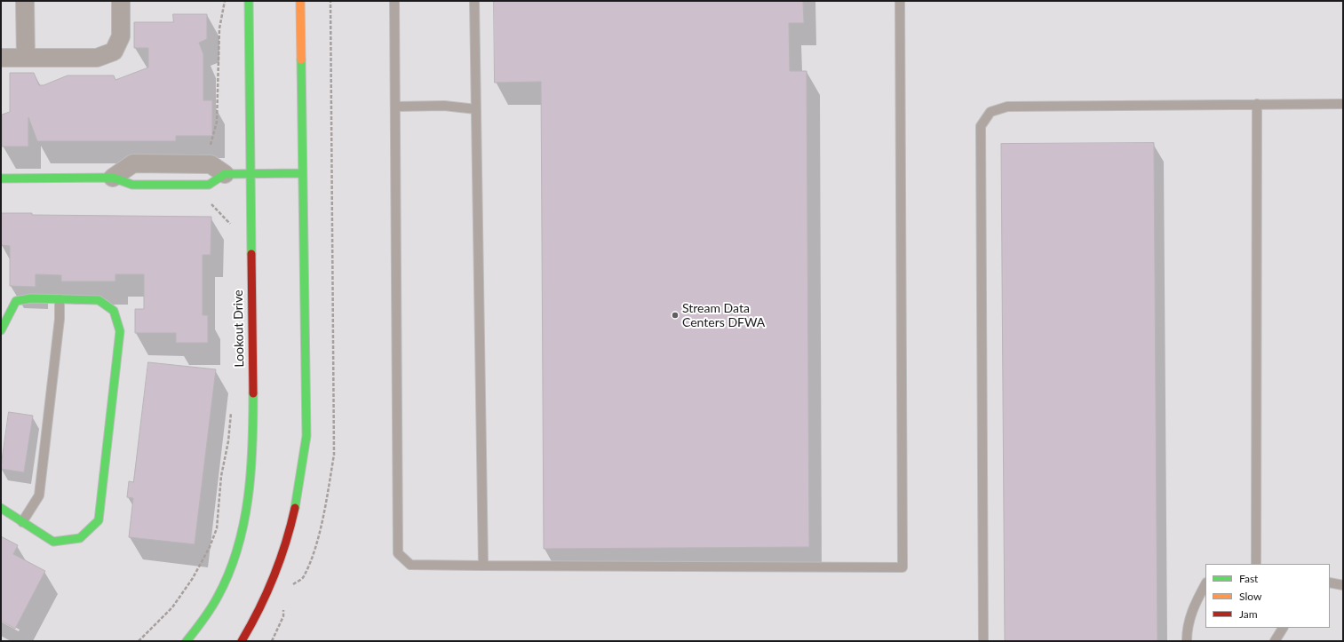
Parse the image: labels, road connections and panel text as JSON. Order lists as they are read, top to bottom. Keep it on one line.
{"streets":{"main road":["Lookout Drive"]},"places":["Stream Data Centers DFWA"],"legend":["Fast","Slow","Jam"]}
